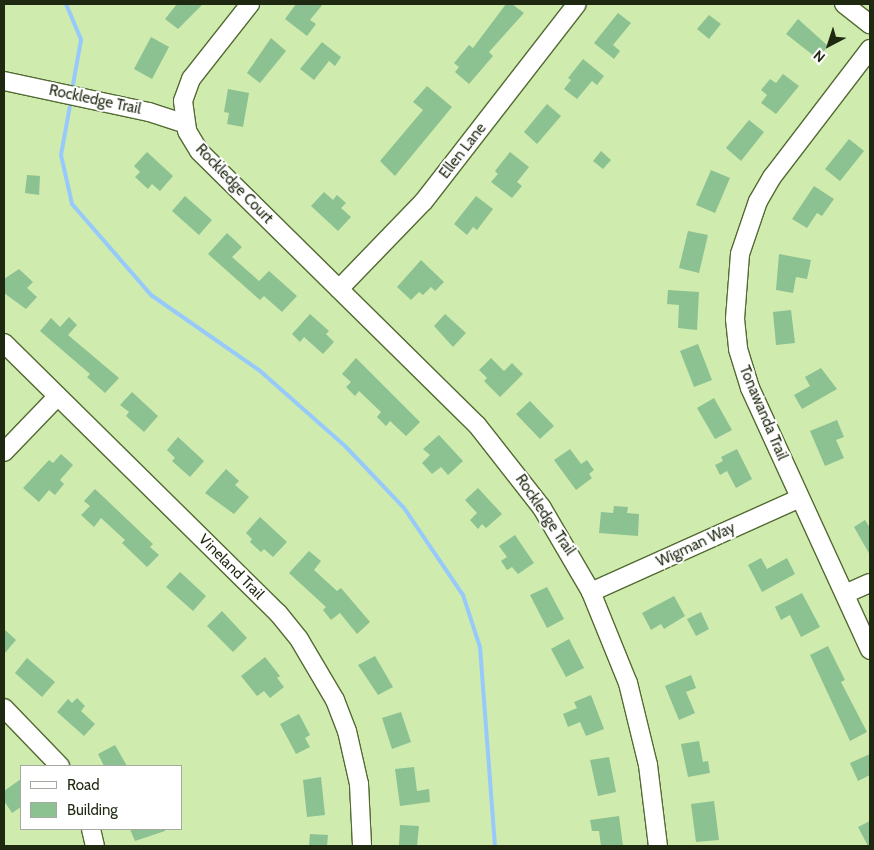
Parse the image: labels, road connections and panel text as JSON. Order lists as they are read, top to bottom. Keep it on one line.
{"streets":{"street":["Rockledge Trail","Ellen Lane","Rockledge Court","Tonawanda Trail","Wigman Way","Vineland Trail"]},"crossings":[["Rockledge Trail","Ellen Lane"],["Rockledge Trail","Rockledge Court"],["Rockledge Trail","Wigman Way"],["Tonawanda Trail","Wigman Way"]],"legend":["Road","Building"],"north":"bottom left"}
